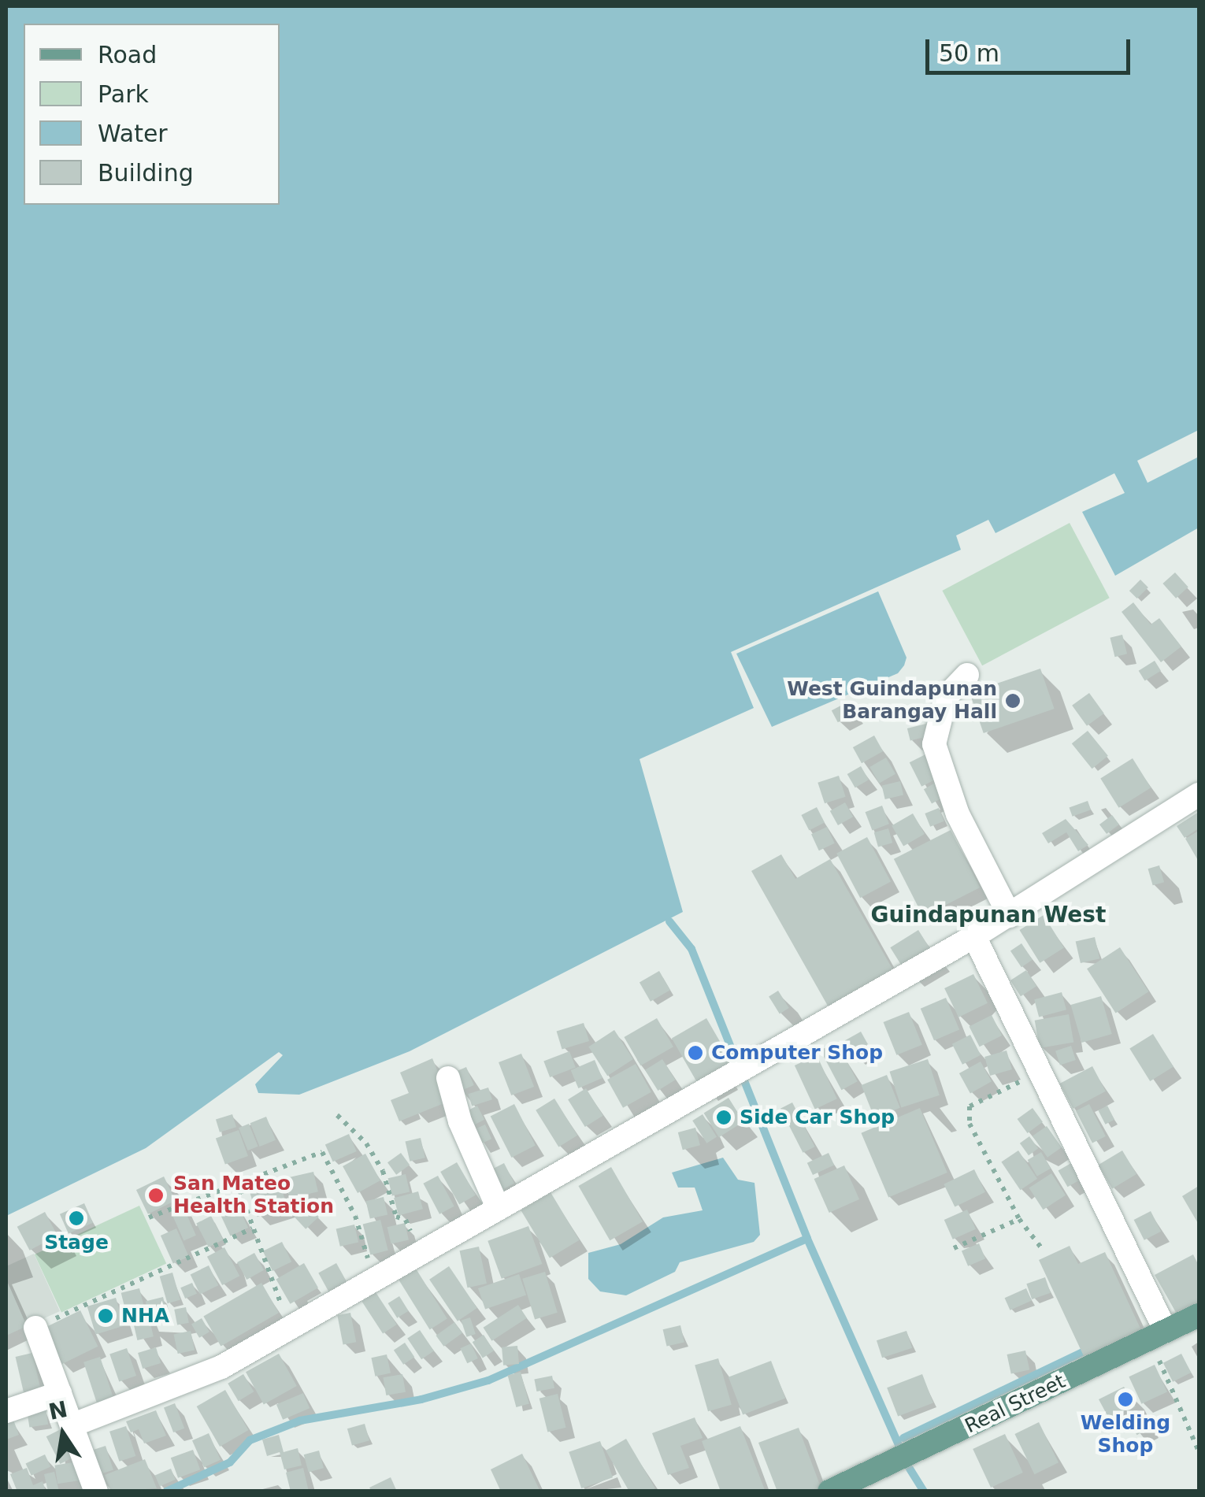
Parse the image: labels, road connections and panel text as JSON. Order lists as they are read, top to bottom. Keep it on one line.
{"streets":{"main road":["Real Street"]},"districts":["Guindapunan West"],"places":["West Guindapunan Barangay Hall","Computer Shop","Side Car Shop","San Mateo Health Station","Stage","NHA","Welding Shop"],"legend":["Road","Park","Water","Building"],"scale_bar":"50 m","north":"top"}
